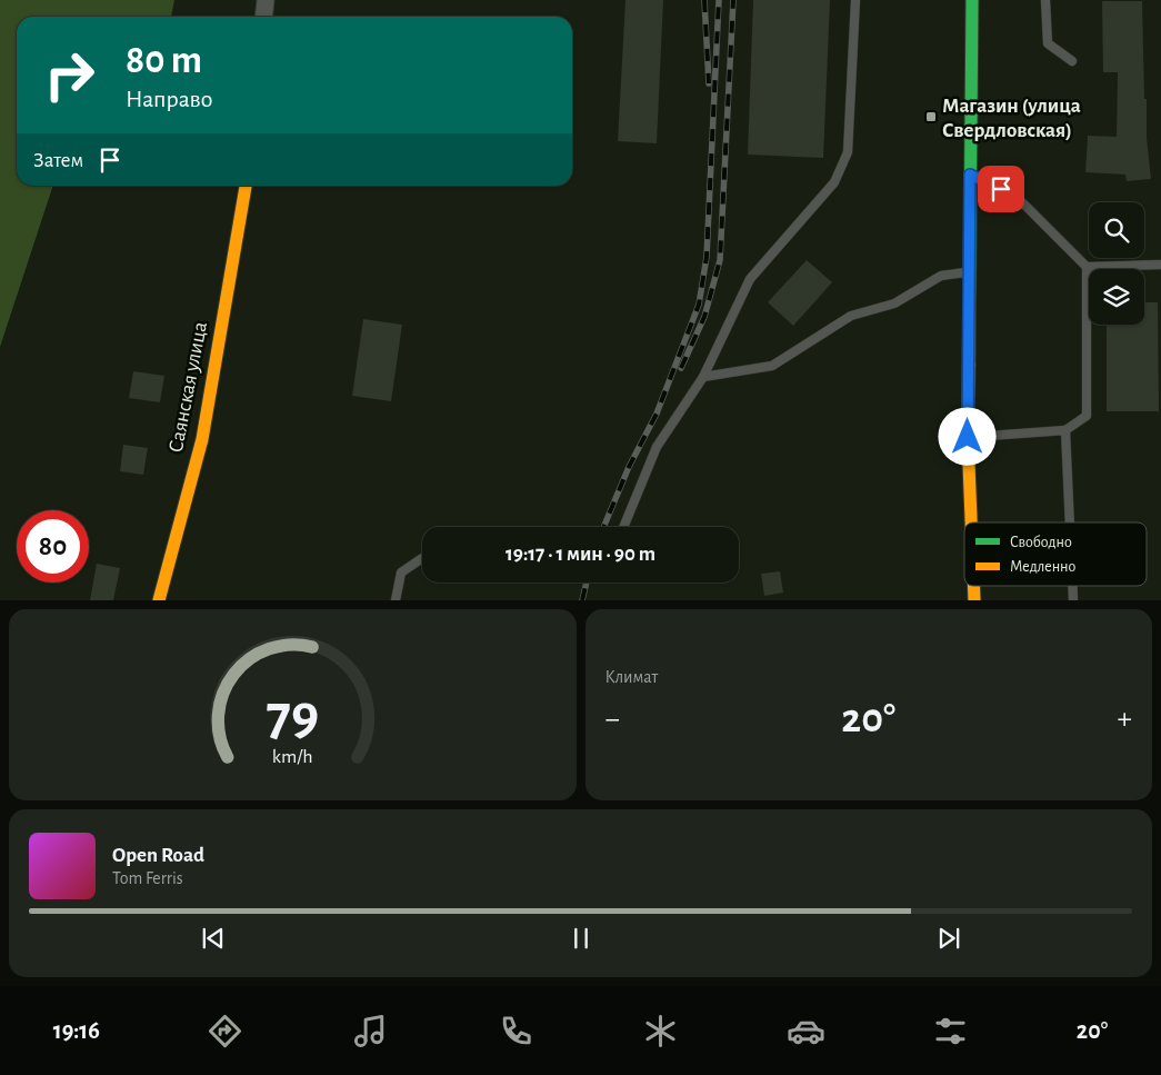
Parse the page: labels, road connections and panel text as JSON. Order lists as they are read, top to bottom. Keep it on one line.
{"streets":{"main road":["Саянская улица"]},"places":{"transit":["Магазин (улица Свердловская)"]},"legend":["Свободно","Медленно"],"page":{"turn":["80 m","Направо"],"then":"Затем","limit":"80","trip":"19:17 · 1 мин · 90 m","tile":"Климат","heat":["−","20°","+"],"song":["Open Road","Tom Ferris"],"tabs":["19:16","20°"],"gauge":["79","km/h"]}}
